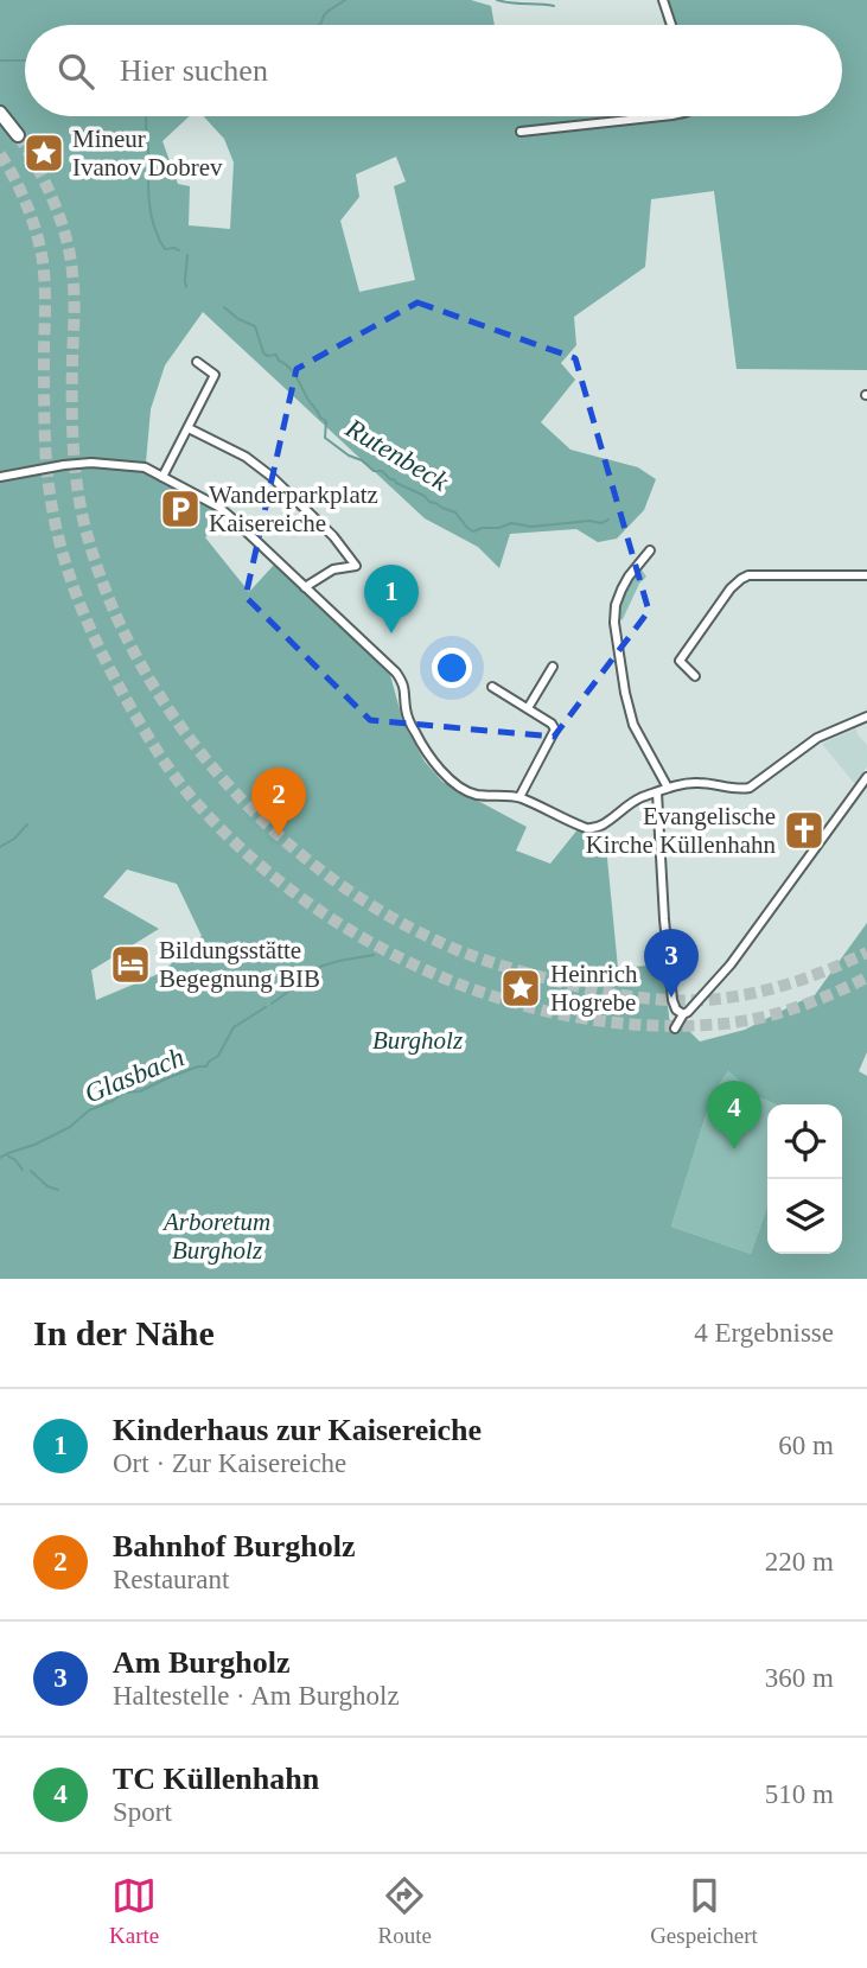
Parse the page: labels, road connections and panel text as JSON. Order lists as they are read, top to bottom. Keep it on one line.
{"water":["Rutenbeck","Glasbach"],"parks":["Burgholz","Arboretum Burgholz"],"places":{"place":["Mineur Ivanov Dobrev","Heinrich Hogrebe"],"parking":["Wanderparkplatz Kaisereiche"],"church":["Evangelische Kirche Küllenhahn"],"hotel":["Bildungsstätte Begegnung BIB"]},"page":{"search":"Hier suchen","pins":["1","2","3","4"],"heading":["In der Nähe","4 Ergebnisse"],"list":[{"mark":"1","name":"Kinderhaus zur Kaisereiche","note":"Ort · Zur Kaisereiche","value":"60 m"},{"mark":"2","name":"Bahnhof Burgholz","note":"Restaurant","value":"220 m"},{"mark":"3","name":"Am Burgholz","note":"Haltestelle · Am Burgholz","value":"360 m"},{"mark":"4","name":"TC Küllenhahn","note":"Sport","value":"510 m"}],"nav":["Karte","Route","Gespeichert"]}}
